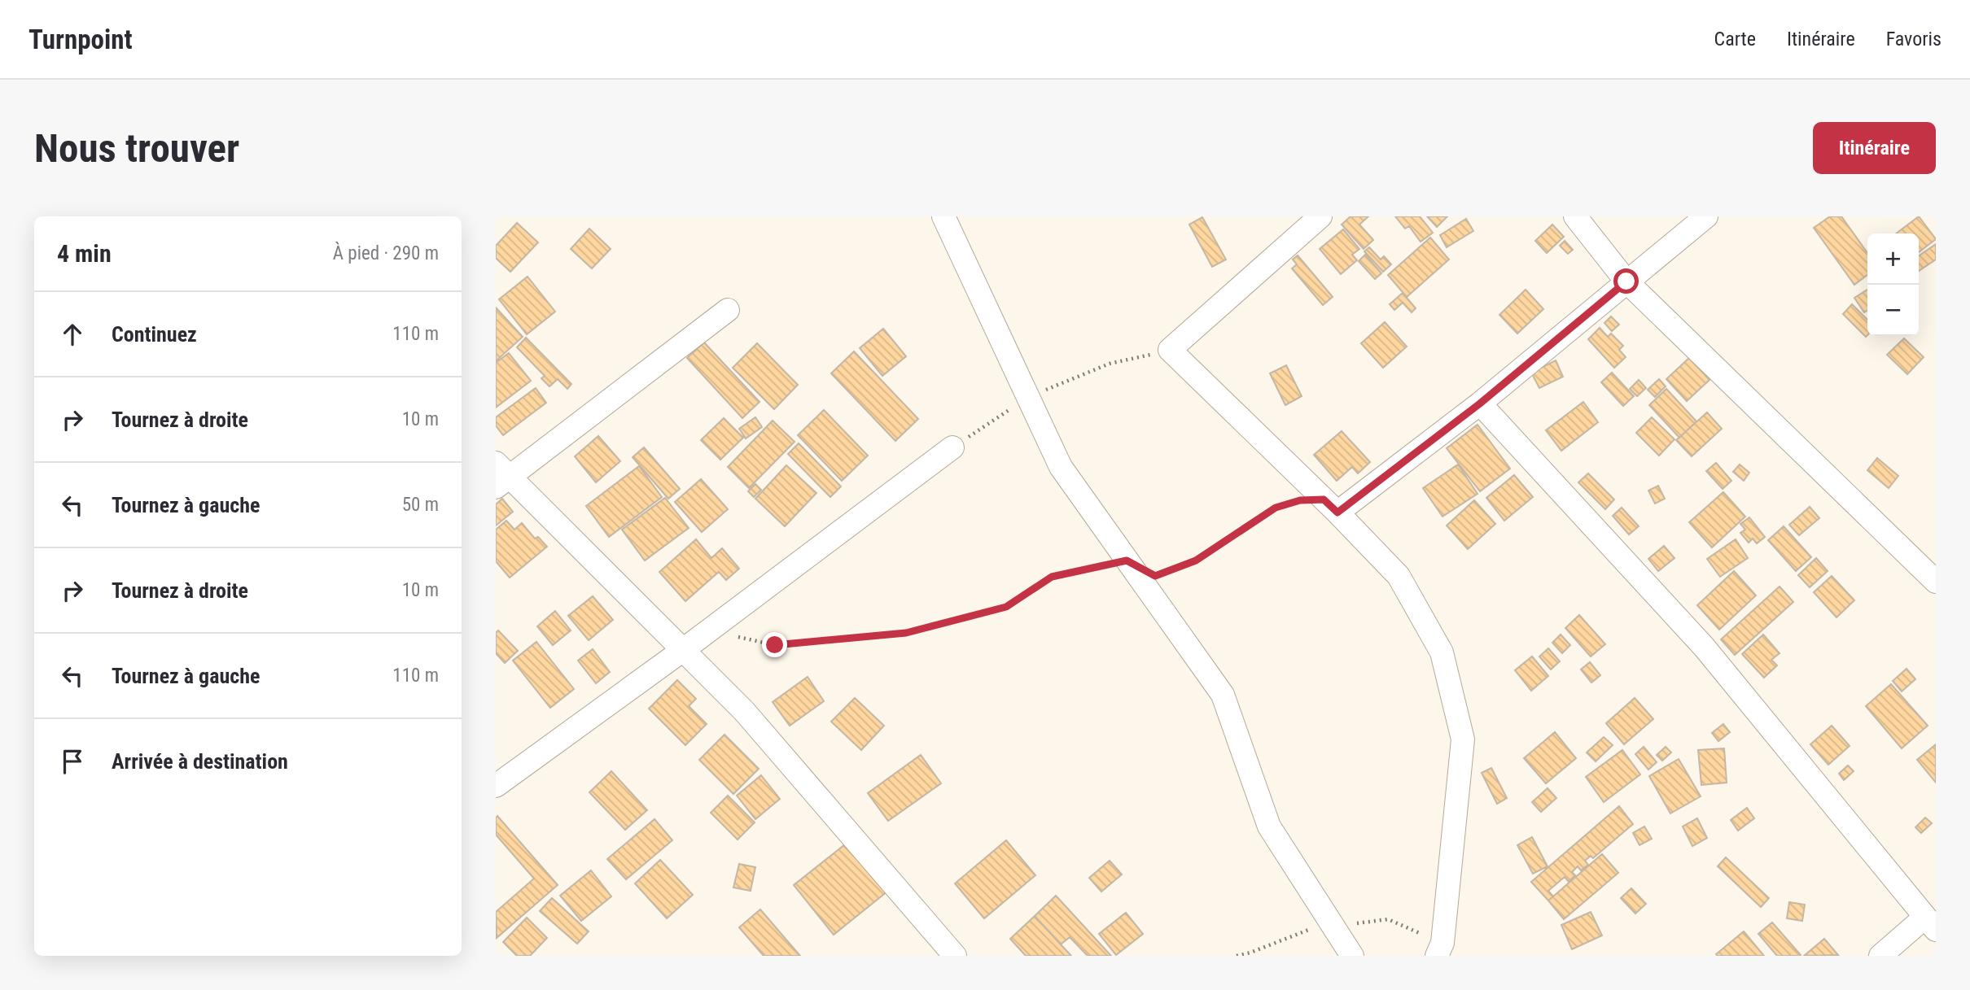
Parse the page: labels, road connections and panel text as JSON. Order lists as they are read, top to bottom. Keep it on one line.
{"page":{"header":"Turnpoint","nav":["Carte","Itinéraire","Favoris"],"buttons":"Itinéraire","title":"Nous trouver","heading":["4 min","À pied · 290 m"],"map_buttons":["+","−"],"list":[["Continuez","110 m"],["Tournez à droite","10 m"],["Tournez à gauche","50 m"],["Tournez à droite","10 m"],["Tournez à gauche","110 m"],"Arrivée à destination"]}}
